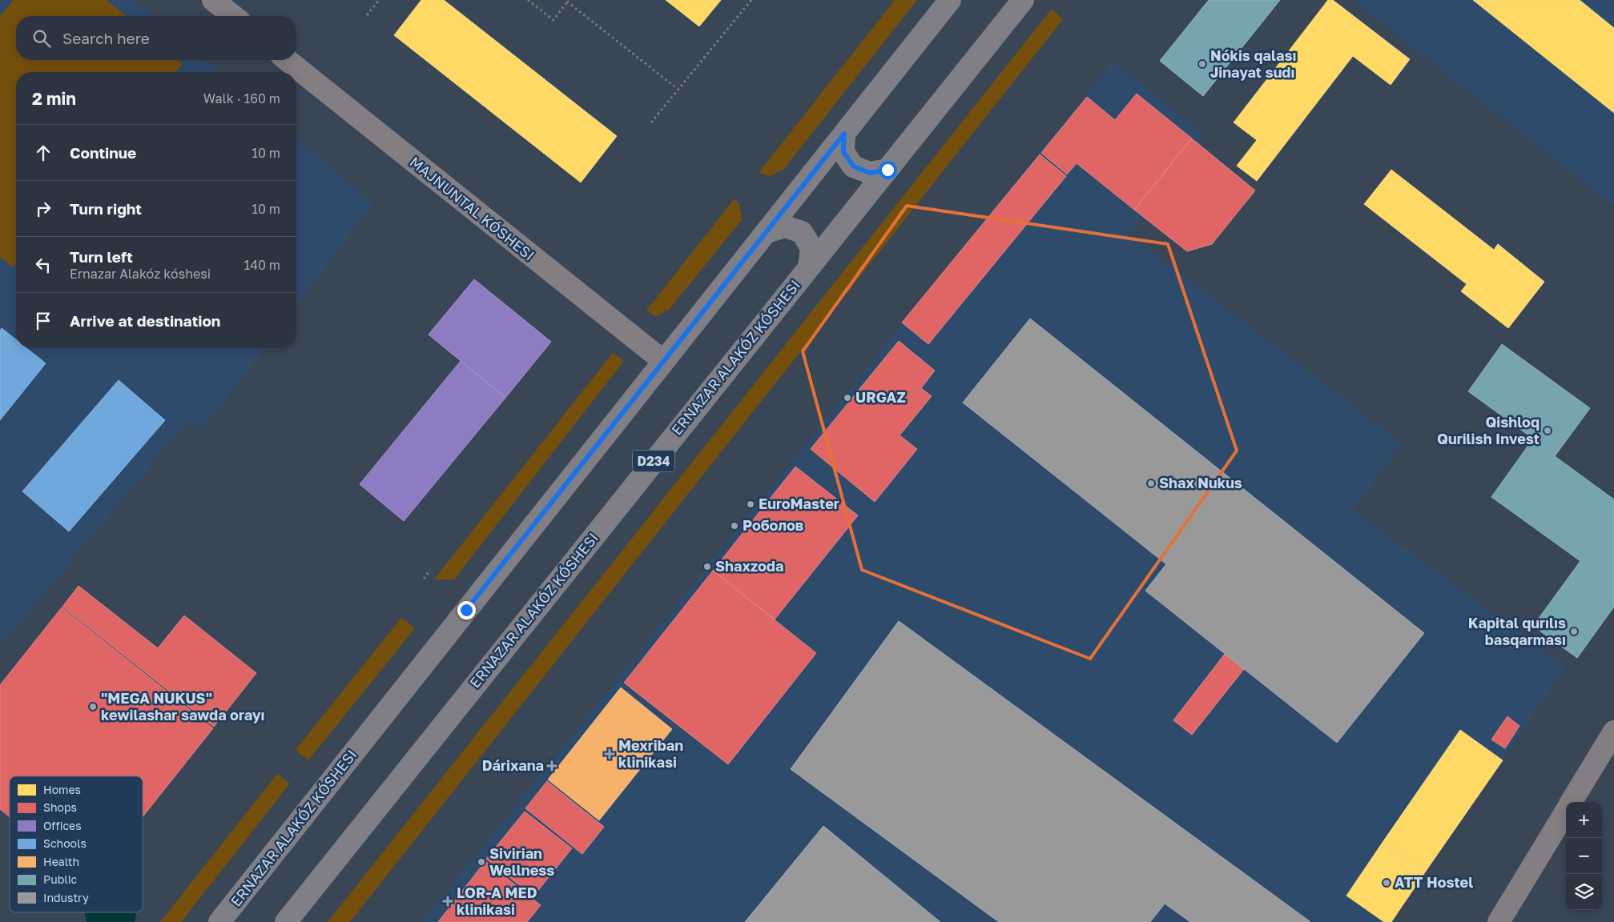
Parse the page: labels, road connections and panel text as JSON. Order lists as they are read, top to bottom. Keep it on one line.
{"streets":{"main road":["ERNAZAR ALAKÓZ KÓSHESI","D234"],"street":["MAJNUNTAL KÓSHESI"]},"crossings":[["MAJNUNTAL KÓSHESI","ERNAZAR ALAKÓZ KÓSHESI"]],"places":{"other":["Nókis qalası Jinayat sudı","URGAZ","Qishloq Qurilish Invest","Shax Nukus","EuroMaster","Роболов","Shaxzoda","Kapital qurılıs basqarması","\"MEGA NUKUS\" kewilashar sawda orayı","Sivirian Wellness","ATT Hostel"],"health":["Mexriban klinikasi","Dárixana","LOR-A MED klinikasi"]},"legend":["Homes","Shops","Offices","Schools","Health","Public","Industry"],"page":{"search":"Search here","heading":["2 min","Walk · 160 m"],"list":[["Continue","10 m"],["Turn right","10 m"],["Turn left","Ernazar Alakóz kóshesi","140 m"],"Arrive at destination"],"map_buttons":["+","−"]}}
